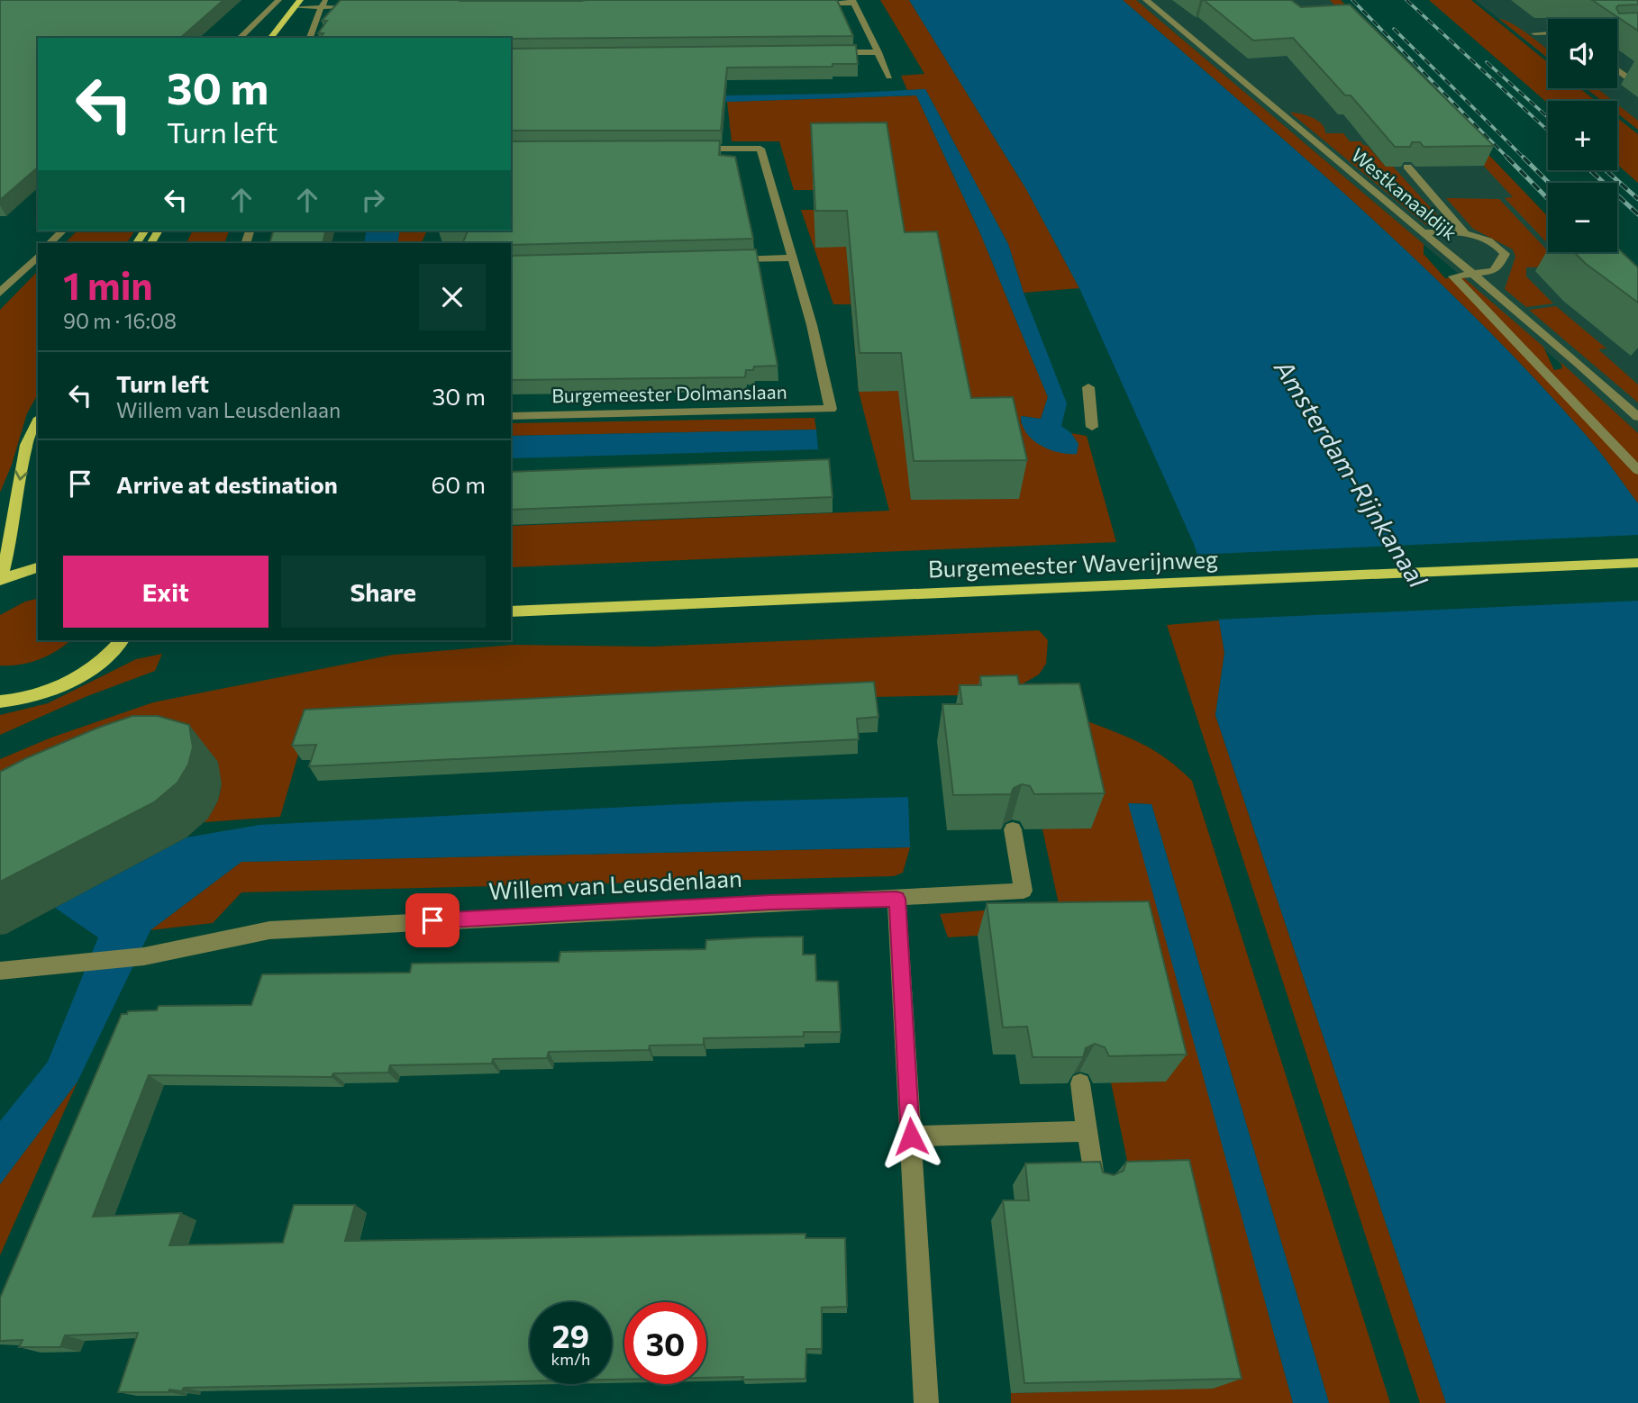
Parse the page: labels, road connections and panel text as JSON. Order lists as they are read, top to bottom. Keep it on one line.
{"streets":{"main road":["Burgemeester Waverijnweg"],"street":["Westkanaaldijk","Burgemeester Dolmanslaan","Willem van Leusdenlaan"]},"water":["Amsterdam-Rijnkanaal"],"page":{"map_buttons":["+","−"],"turn":["30 m","Turn left"],"heading":["1 min","90 m · 16:08"],"list":[{"name":"Turn left","note":"Willem van Leusdenlaan","value":"30 m"},{"name":"Arrive at destination","value":"60 m"}],"buttons":["Exit","Share"],"speed":"29 km/h","limit":"30"}}
